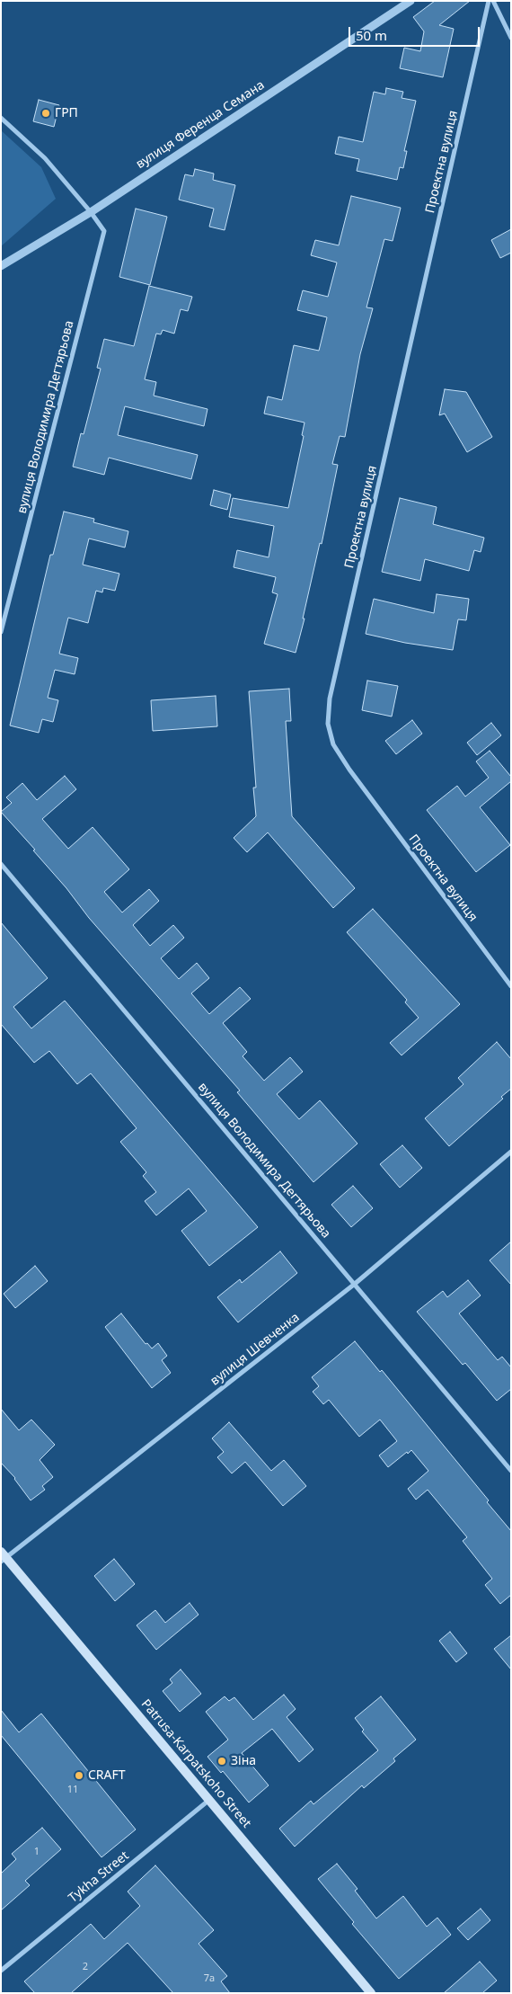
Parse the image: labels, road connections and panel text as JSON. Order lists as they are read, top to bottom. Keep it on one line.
{"streets":{"main road":["Patrusa-Karpatskoho Street"],"street":["вулиця Ференца Семана","Проектна вулиця","вулиця Володимира Дегтярьова","вулиця Шевченка","Tykha Street"]},"crossings":[["вулиця Ференца Семана","вулиця Володимира Дегтярьова"],["вулиця Володимира Дегтярьова","вулиця Шевченка"],["вулиця Шевченка","Patrusa-Karpatskoho Street"],["Patrusa-Karpatskoho Street","Tykha Street"]],"places":["ГРП","Зіна","CRAFT"],"house_numbers":["11","1","2","7а"],"scale_bar":"50 m"}
